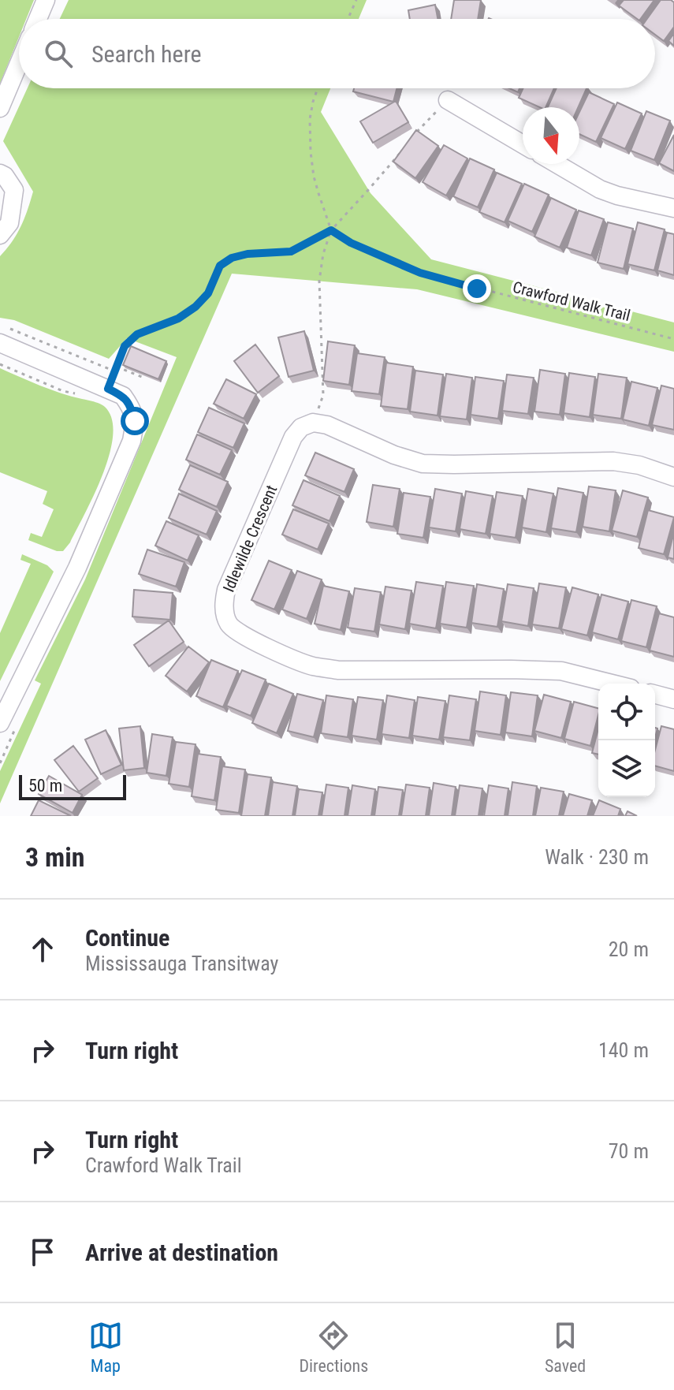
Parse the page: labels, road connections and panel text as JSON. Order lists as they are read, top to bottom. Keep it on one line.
{"streets":{"street":["Idlewilde Crescent"],"path":["Crawford Walk Trail"]},"scale_bar":"50 m","north":"bottom","page":{"search":"Search here","scale":"50 m","heading":["3 min","Walk · 230 m"],"list":[["Continue","Mississauga Transitway","20 m"],["Turn right","140 m"],["Turn right","Crawford Walk Trail","70 m"],"Arrive at destination"],"nav":["Map","Directions","Saved"]}}
